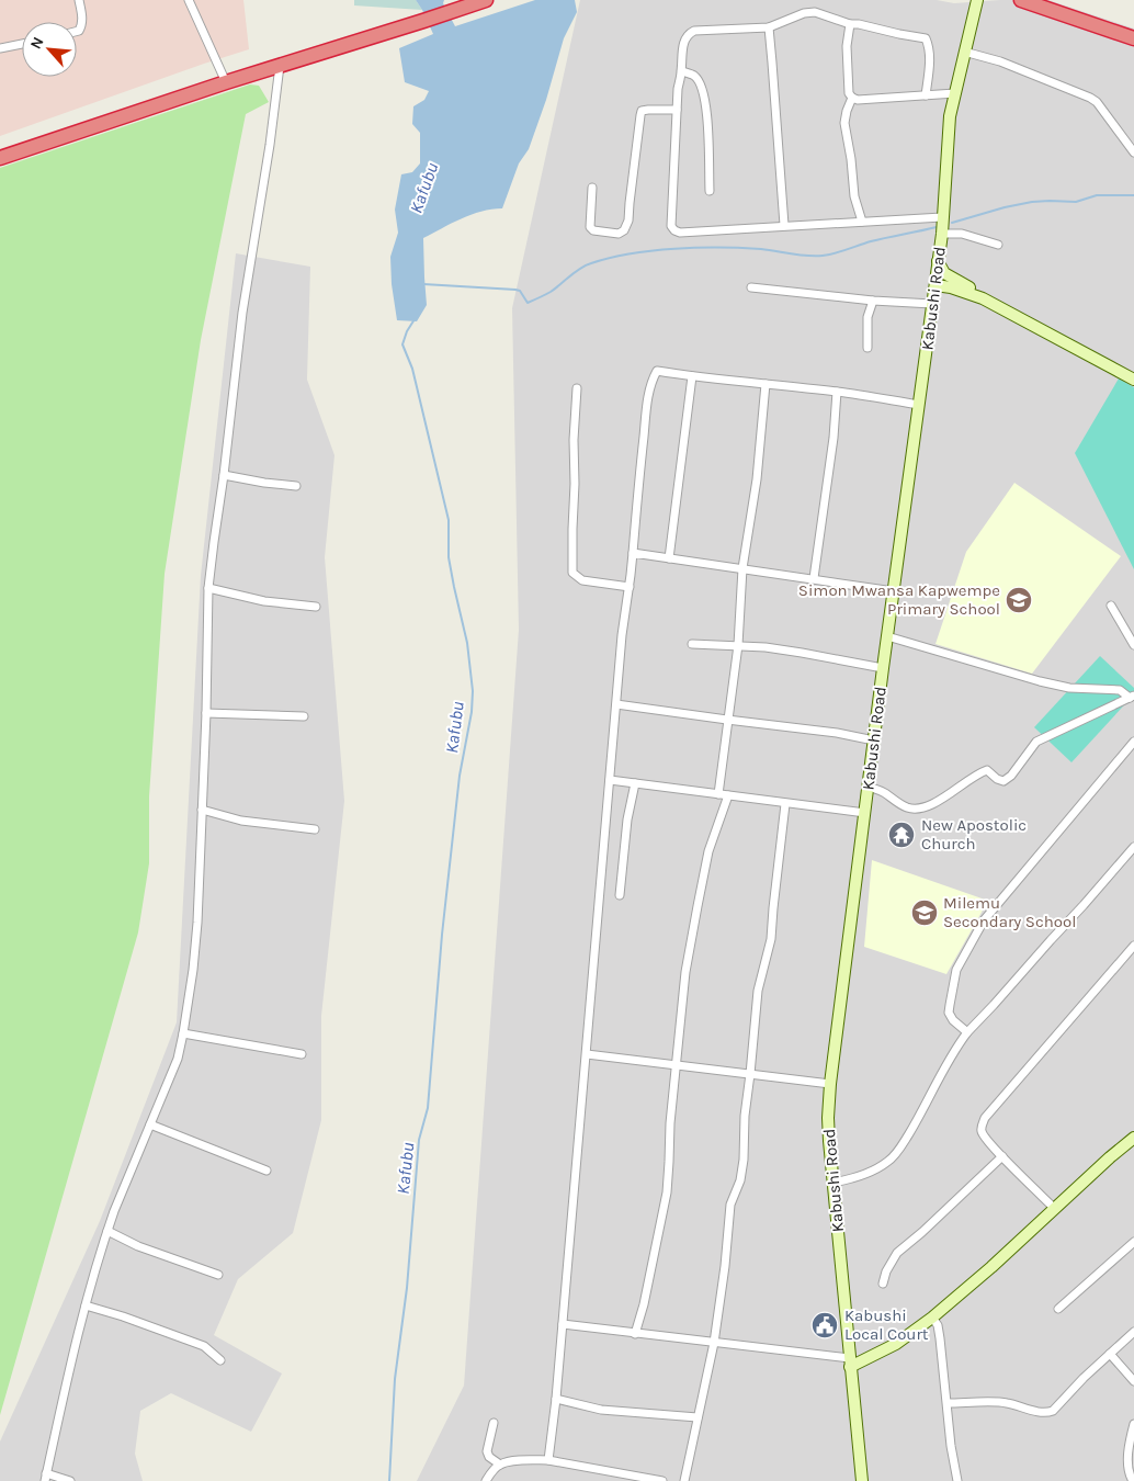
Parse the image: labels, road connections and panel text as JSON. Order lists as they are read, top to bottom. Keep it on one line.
{"streets":{"main road":["Kabushi Road"]},"water":["Kafubu"],"places":{"school or university":["Simon Mwansa Kapwempe Primary School","Milemu Secondary School"],"temple":["New Apostolic Church"],"public building":["Kabushi Local Court"]},"north":"top left"}
